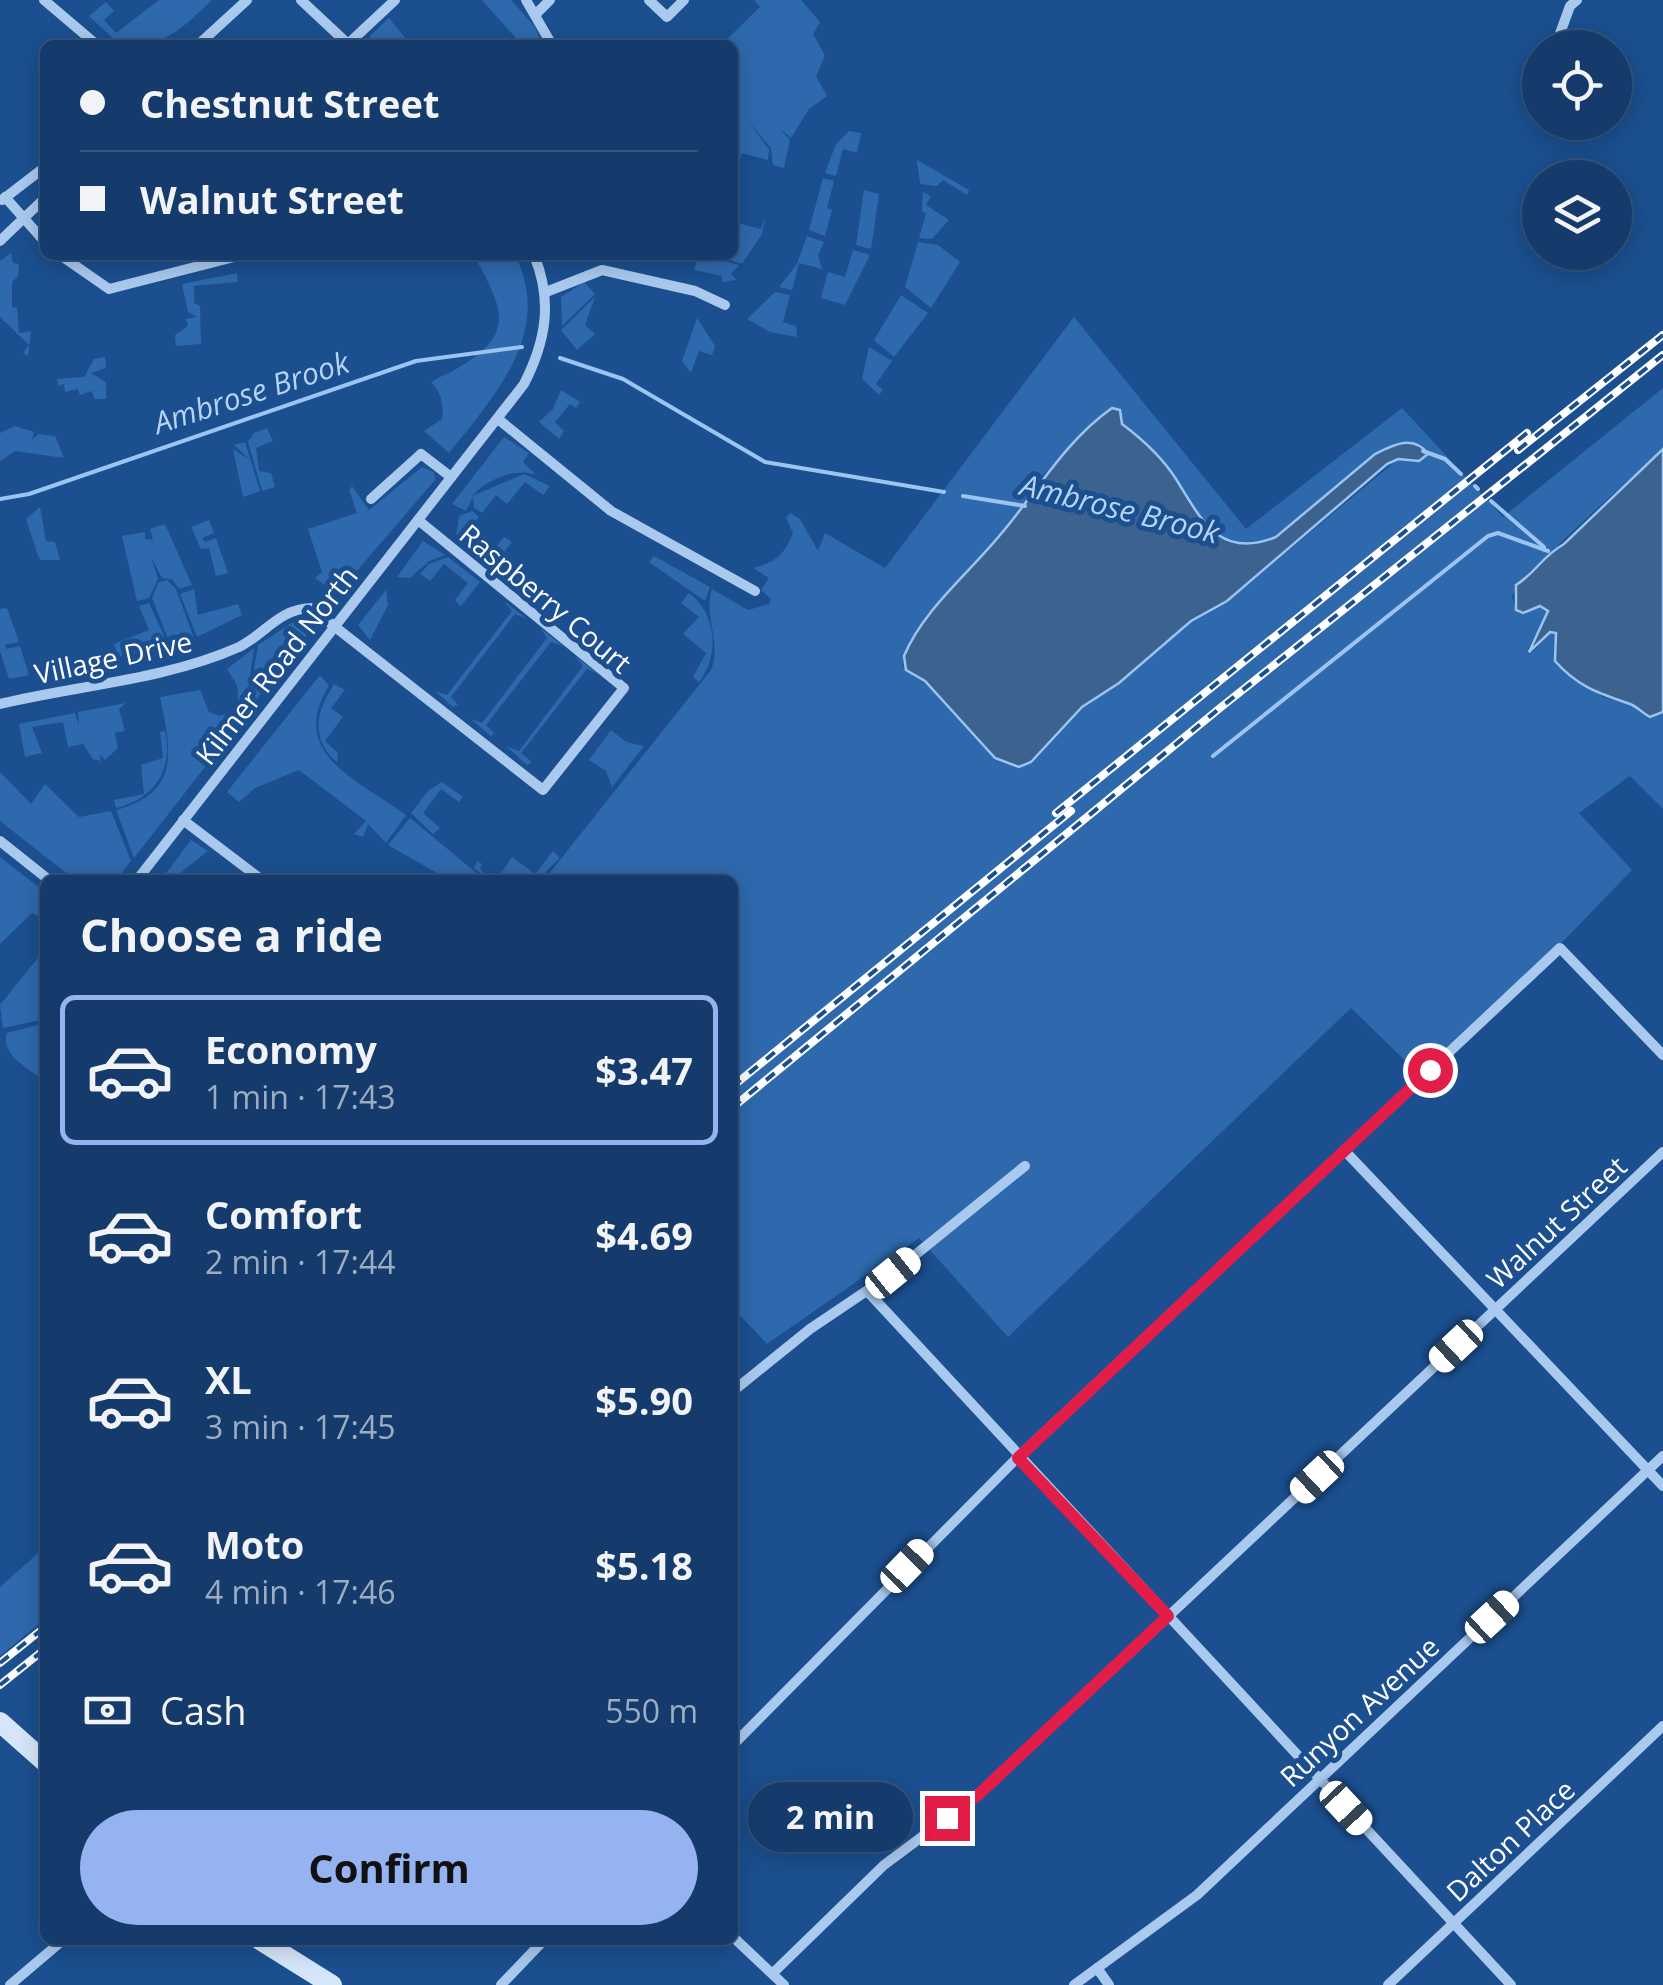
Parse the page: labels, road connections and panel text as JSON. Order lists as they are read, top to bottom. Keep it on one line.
{"streets":{"street":["Raspberry Court","Village Drive","Kilmer Road North","Walnut Street","Runyon Avenue","Dalton Place"]},"crossings":[["Raspberry Court","Village Drive"],["Raspberry Court","Kilmer Road North"],["Village Drive","Kilmer Road North"]],"water":["Ambrose Brook"],"page":{"banner":["Chestnut Street","Walnut Street"],"heading":"Choose a ride","list":[{"name":"Economy","note":"1 min · 17:43","value":"$3.47"},{"name":"Comfort","note":"2 min · 17:44","value":"$4.69"},{"name":"XL","note":"3 min · 17:45","value":"$5.90"},{"name":"Moto","note":"4 min · 17:46","value":"$5.18"}],"pay":["Cash","550 m"],"bubble":"2 min","buttons":"Confirm"}}
